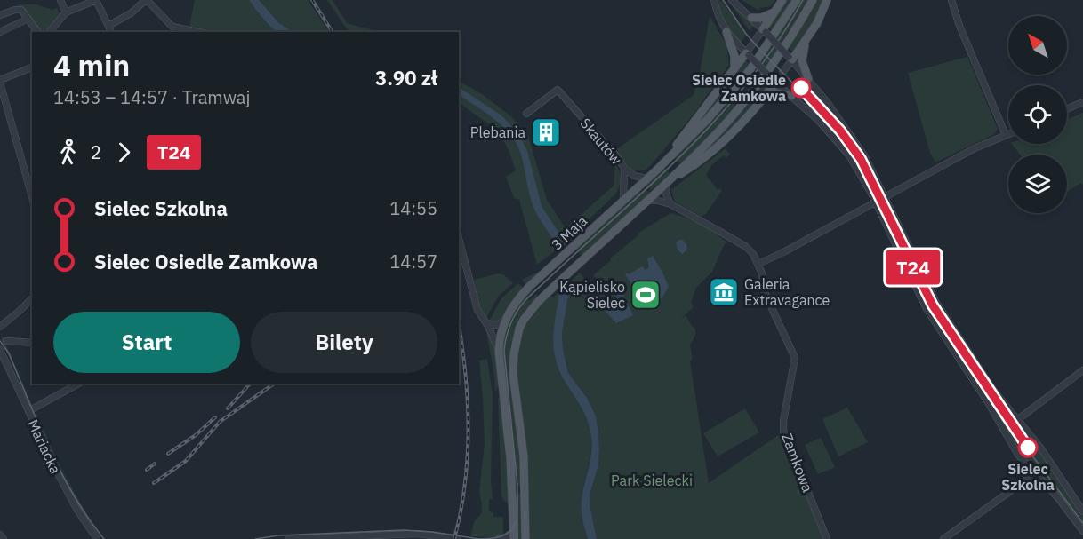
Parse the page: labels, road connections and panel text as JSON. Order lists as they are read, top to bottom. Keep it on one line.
{"streets":{"main road":["3 Maja"],"street":["Skautów","Mariacka","Zamkowa"]},"crossings":[["Skautów","3 Maja"],["3 Maja","Zamkowa"]],"parks":["Park Sielecki"],"places":{"other":["Sielec Osiedle Zamkowa","Sielec Szkolna"],"building":["Plebania"],"museum":["Galeria Extravagance"],"sports":["Kąpielisko Sielec"]},"lines":["tram line T24"],"north":"top left","page":{"on_map":"T24","heading":["4 min","14:53 – 14:57 · Tramwaj","3.90 zł"],"legs":["2","T24"],"list":[{"name":"Sielec Szkolna","value":"14:55"},{"name":"Sielec Osiedle Zamkowa","value":"14:57"}],"buttons":["Start","Bilety"]}}
